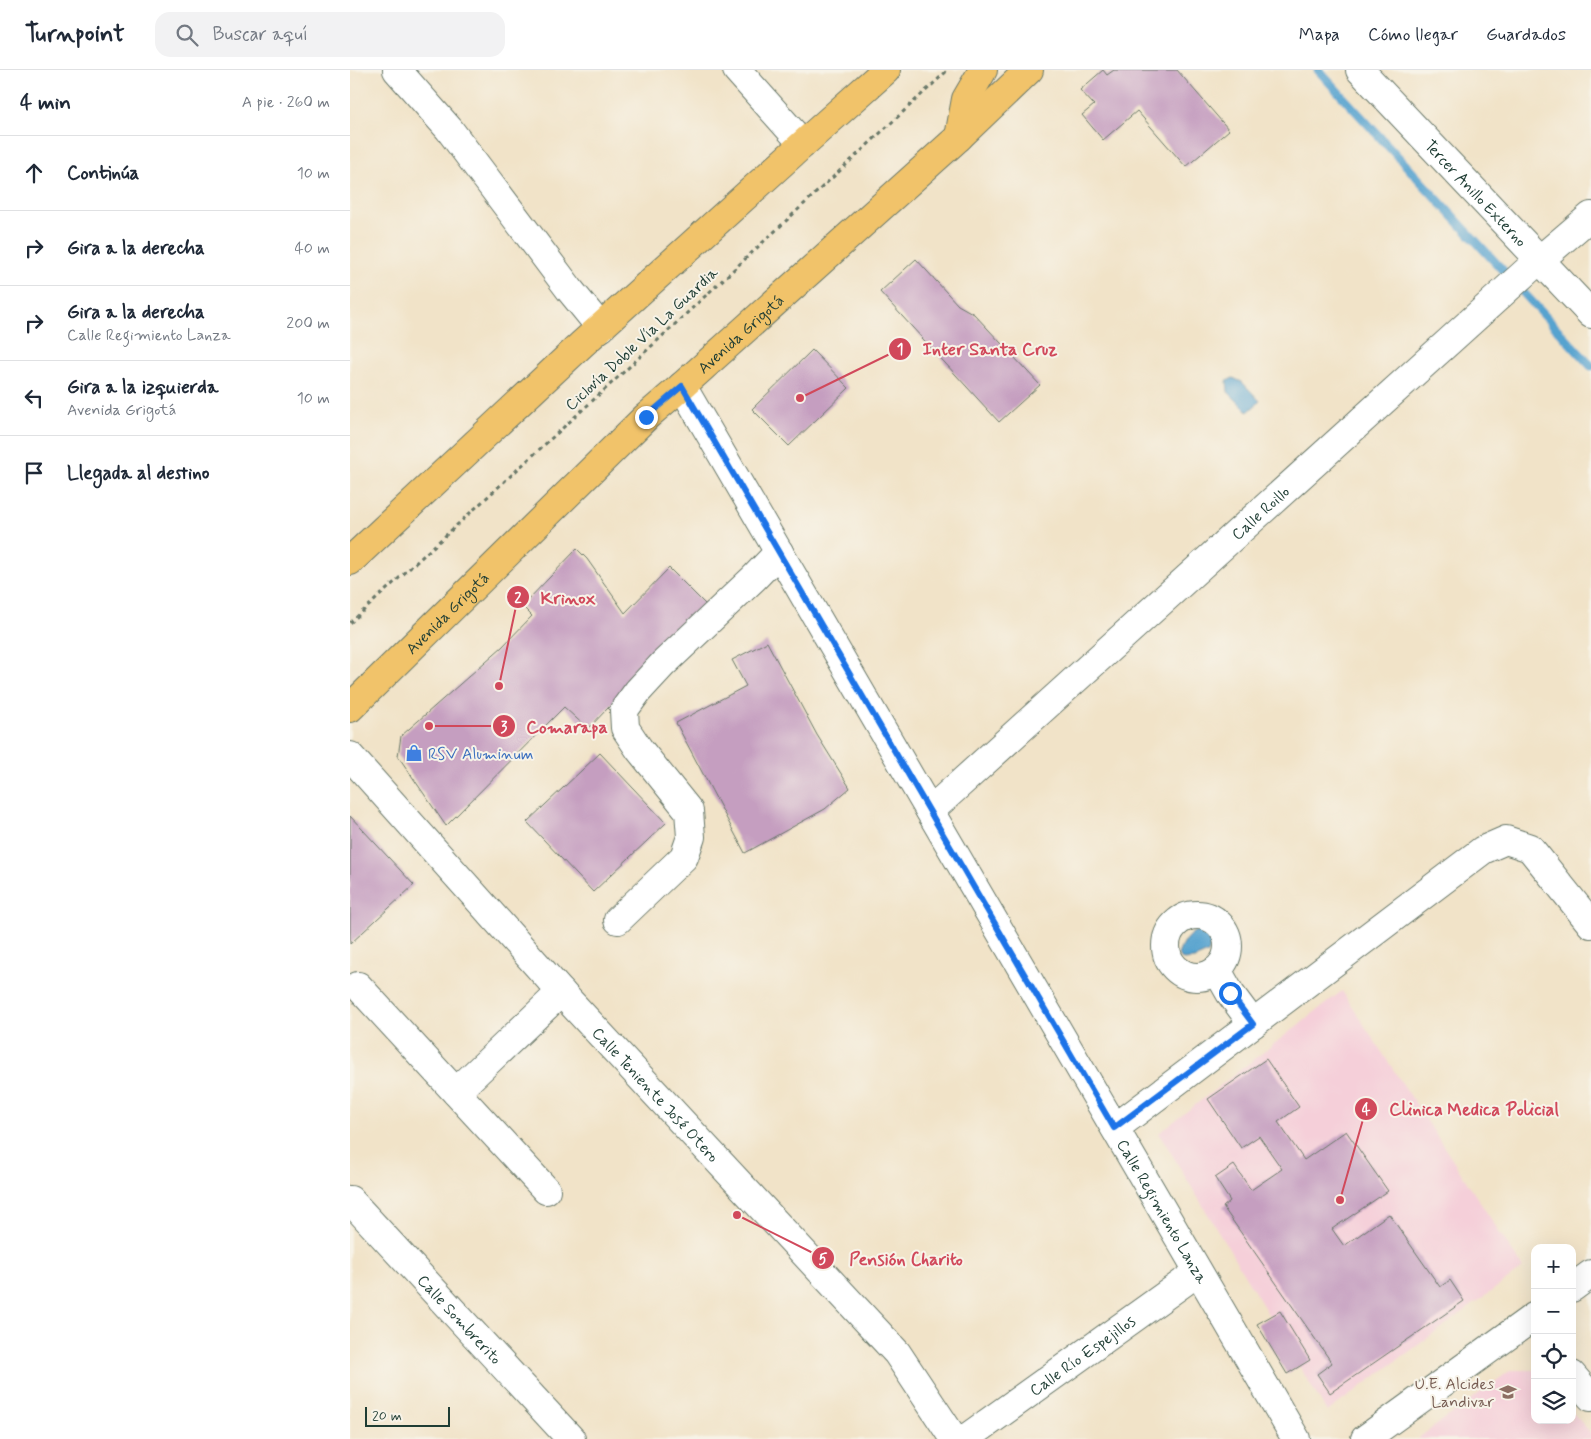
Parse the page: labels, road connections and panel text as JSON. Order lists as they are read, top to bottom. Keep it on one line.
{"streets":{"main road":["Avenida Grigotá"],"street":["Tercer Anillo Externo","Calle Roillo","Calle Teniente José Otero","Calle Regimiento Lanza","Calle Sombrerito","Calle Río Espejillos"],"path":["Ciclovía Doble Vía La Guardia"]},"crossings":[["Tercer Anillo Externo","Calle Roillo"],["Avenida Grigotá","Calle Regimiento Lanza"],["Calle Roillo","Calle Regimiento Lanza"],["Calle Regimiento Lanza","Calle Río Espejillos"]],"places":{"other":["Inter Santa Cruz","Krinox","Comarapa","Clinica Medica Policial","Pensión Charito"],"shop":["RSV Aluminum"],"school or university":["U.E. Alcides Landivar"]},"scale_bar":"20 m","page":{"header":"Turnpoint","search":"Buscar aquí","nav":["Mapa","Cómo llegar","Guardados"],"heading":["4 min","A pie · 260 m"],"list":[["Continúa","10 m"],["Gira a la derecha","40 m"],["Gira a la derecha","Calle Regimiento Lanza","200 m"],["Gira a la izquierda","Avenida Grigotá","10 m"],"Llegada al destino"],"map_buttons":["+","−"],"scale":"20 m"}}
